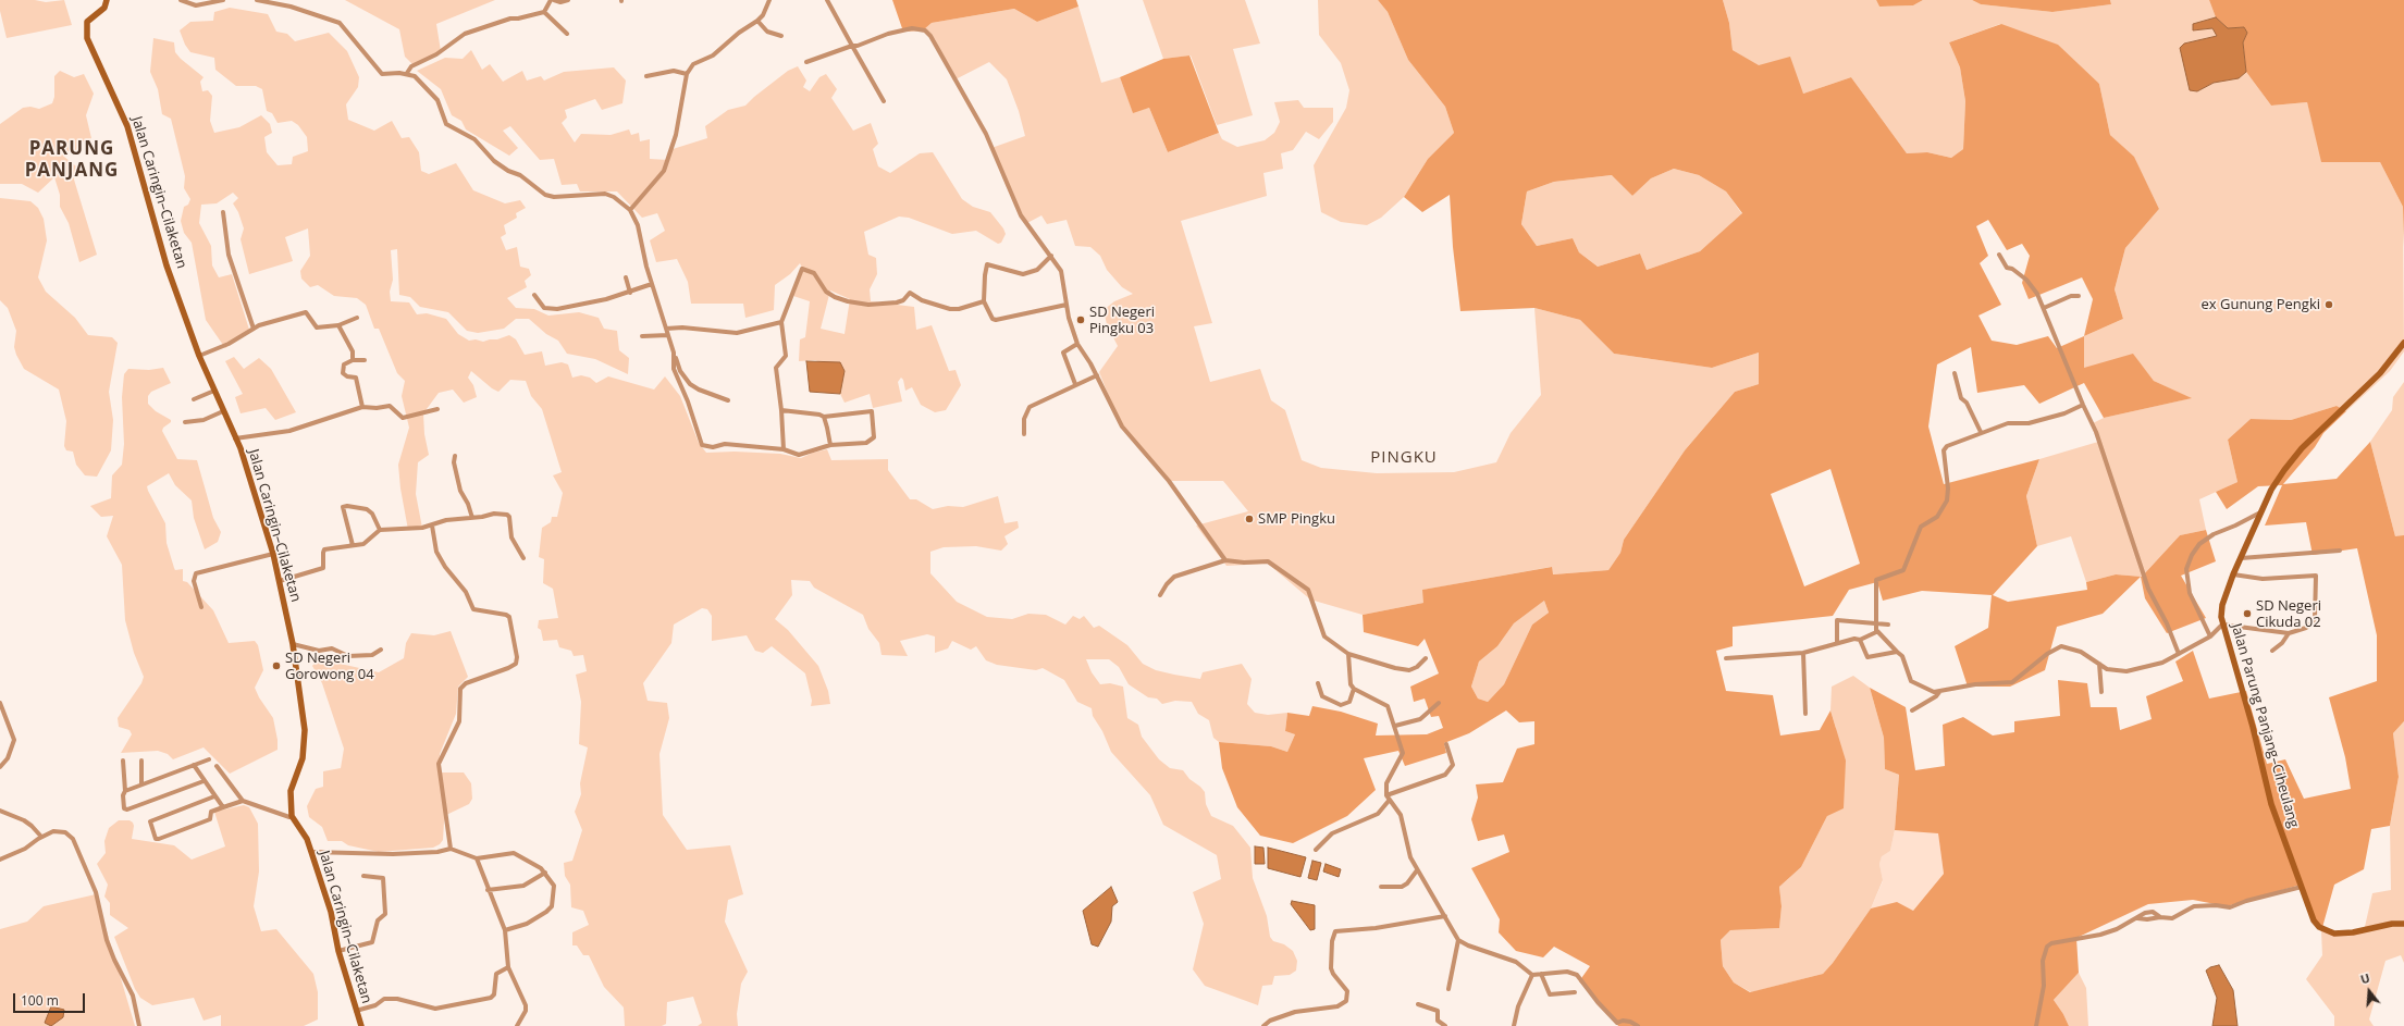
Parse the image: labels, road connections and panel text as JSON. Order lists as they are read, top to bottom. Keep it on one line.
{"streets":{"street":["Jalan Caringin–Cilaketan","Jalan Parung Panjang–Ciheulang"]},"districts":["PARUNG PANJANG","PINGKU"],"places":["ex Gunung Pengki","SD Negeri Pingku 03","SMP Pingku","SD Negeri Cikuda 02","SD Negeri Gorowong 04"],"scale_bar":"100 m","north":"top"}
